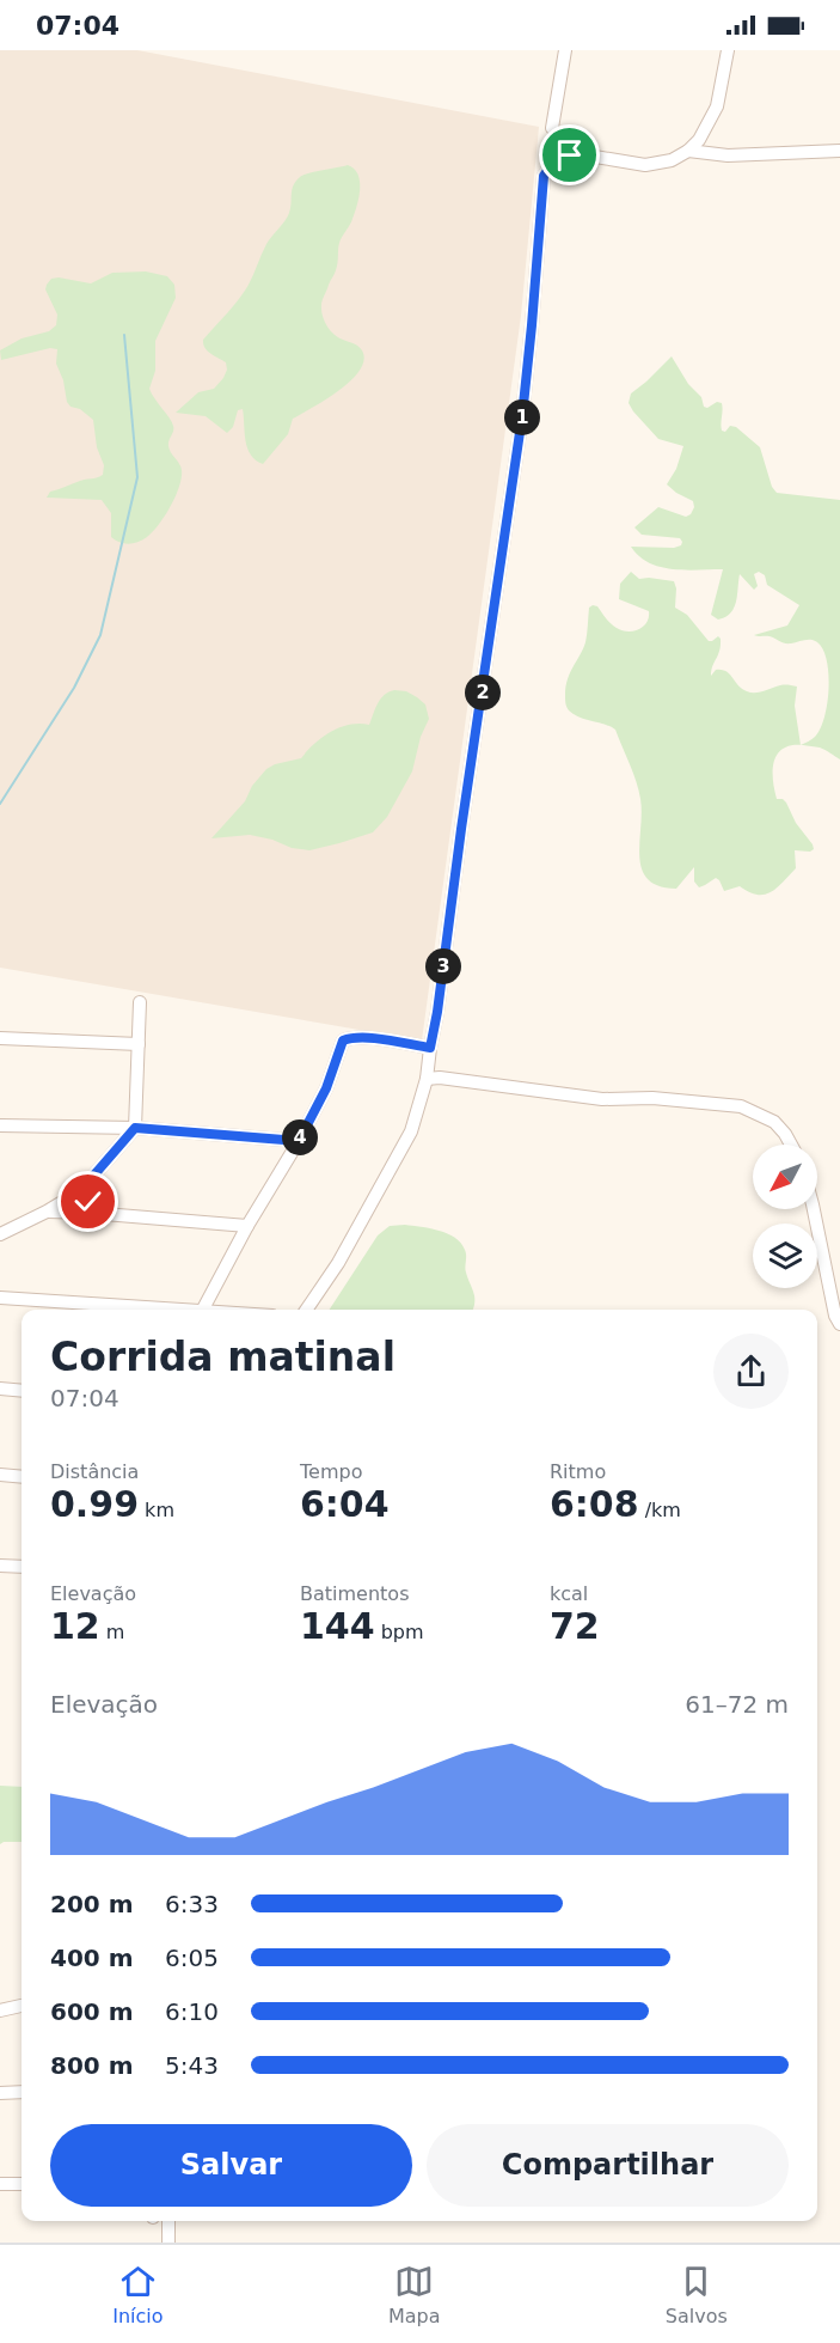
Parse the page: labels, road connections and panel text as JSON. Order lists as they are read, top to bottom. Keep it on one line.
{"north":"bottom left","page":{"status":"07:04","pins":["1","2","3","4"],"heading":["Corrida matinal","07:04"],"stats":[["Distância","0.99 km"],["Tempo","6:04"],["Ritmo","6:08 /km"],["Elevação","12 m"],["Batimentos","144 bpm"],["kcal","72"]],"chart":["Elevação","61–72 m"],"list":[{"name":"200 m","note":"6:33"},{"name":"400 m","note":"6:05"},{"name":"600 m","note":"6:10"},{"name":"800 m","note":"5:43"}],"buttons":["Salvar","Compartilhar"],"tabs":["Início","Mapa","Salvos"]}}
